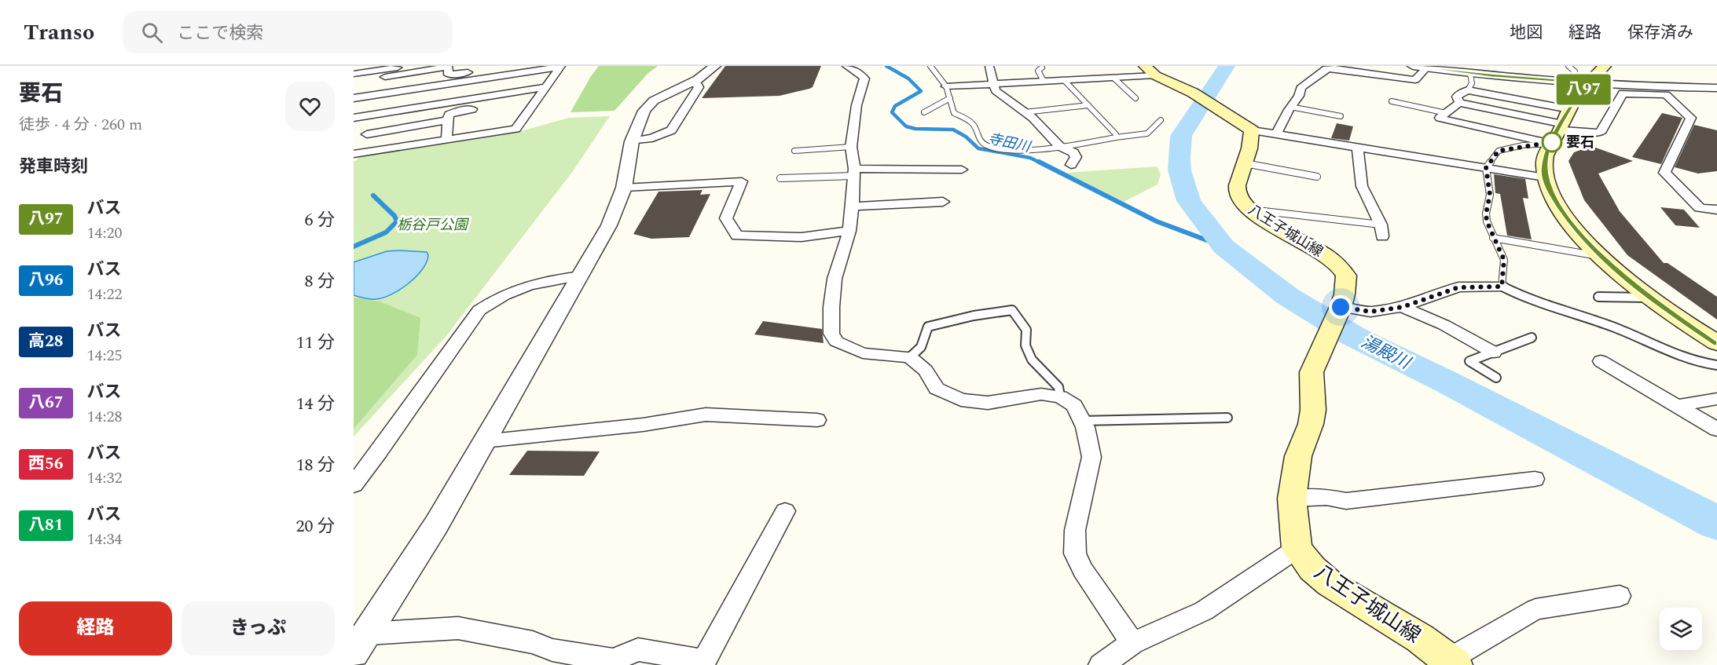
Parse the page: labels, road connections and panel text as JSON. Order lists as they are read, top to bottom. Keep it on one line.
{"streets":{"main road":["八王子城山線"]},"water":["寺田川","湯殿川"],"parks":["栃谷戸公園"],"places":["要石"],"lines":["bus line 八97"],"page":{"header":"Transo","search":"ここで検索","nav":["地図","経路","保存済み"],"heading":[["要石","徒歩 · 4 分 · 260 m"],"発車時刻"],"on_map":"八97","list":[{"mark":"八97","name":"バス","note":"14:20","value":"6 分"},{"mark":"八96","name":"バス","note":"14:22","value":"8 分"},{"mark":"高28","name":"バス","note":"14:25","value":"11 分"},{"mark":"八67","name":"バス","note":"14:28","value":"14 分"},{"mark":"西56","name":"バス","note":"14:32","value":"18 分"},{"mark":"八81","name":"バス","note":"14:34","value":"20 分"}],"buttons":["経路","きっぷ"]}}
